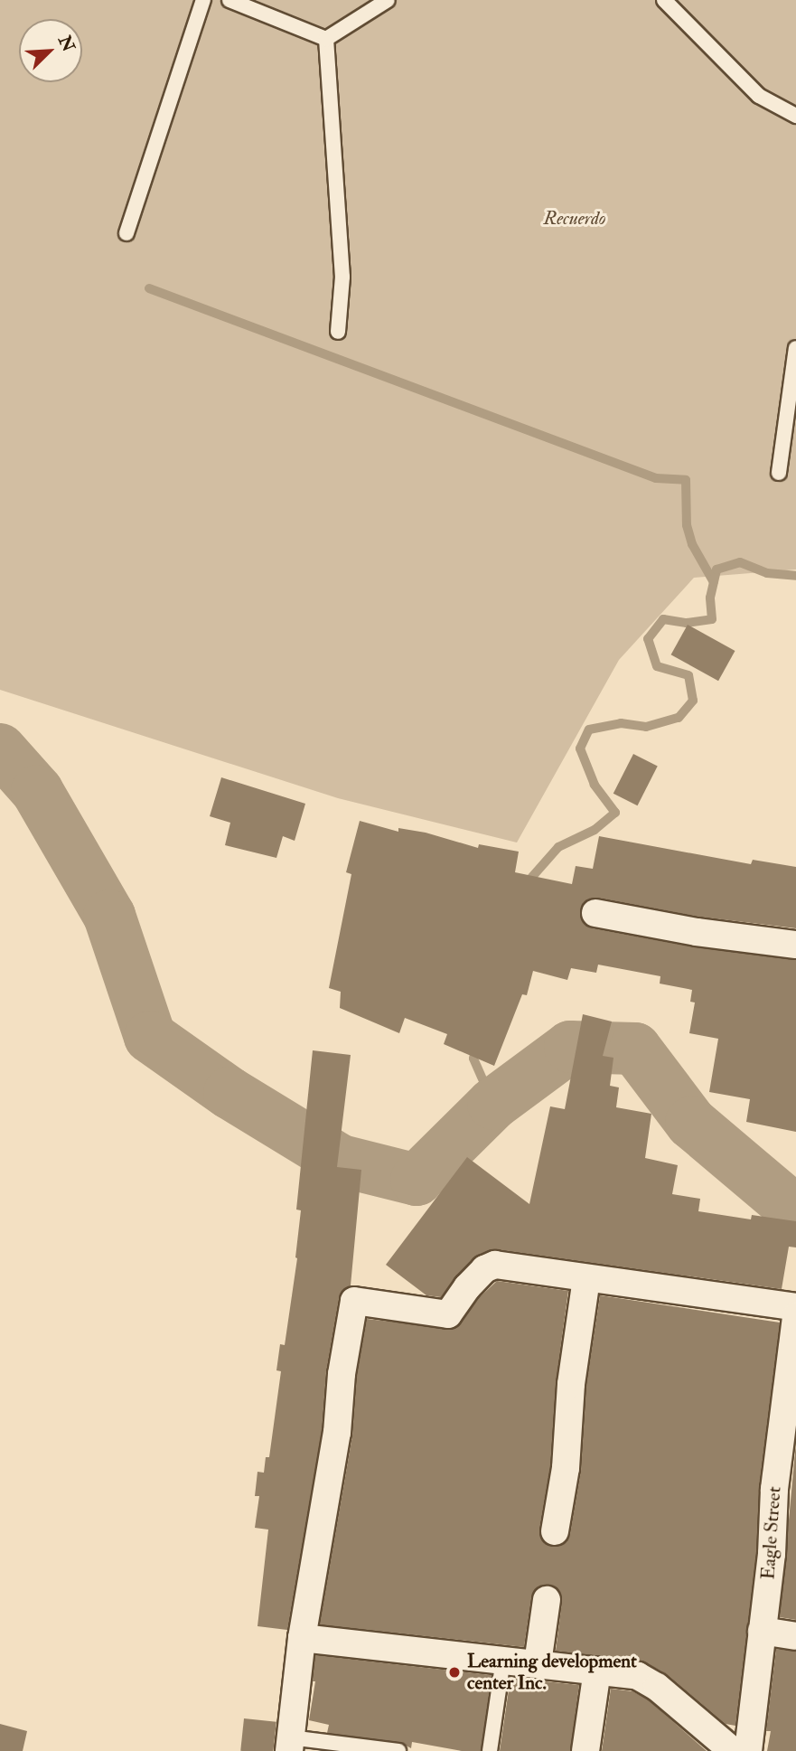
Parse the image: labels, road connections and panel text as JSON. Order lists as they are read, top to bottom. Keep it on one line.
{"streets":{"street":["Eagle Street"]},"parks":["Recuerdo"],"places":["Learning development center Inc."],"north":"top right"}
